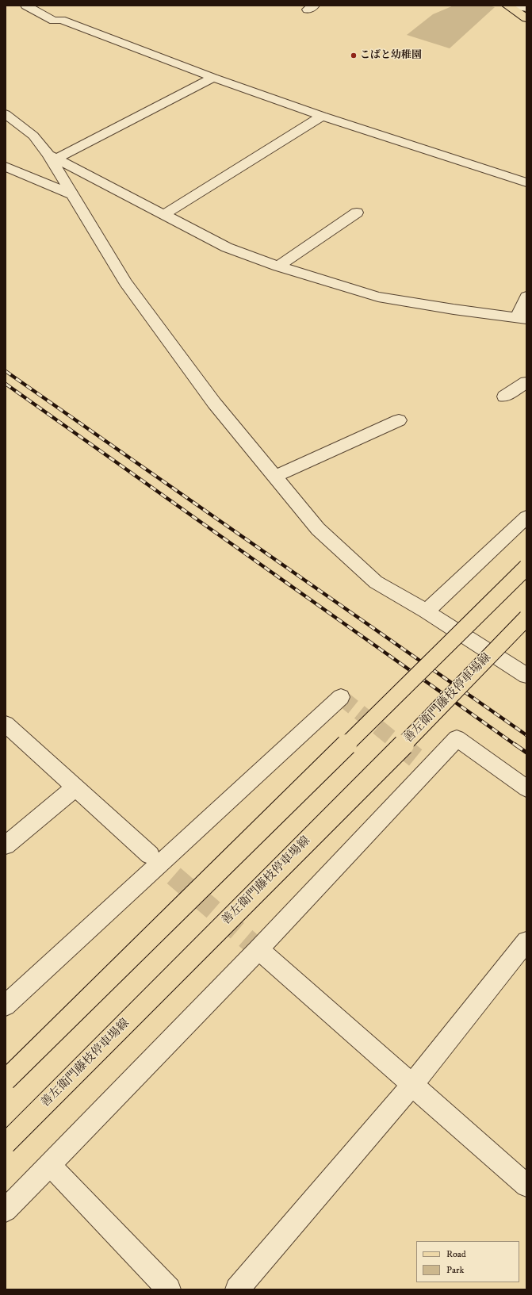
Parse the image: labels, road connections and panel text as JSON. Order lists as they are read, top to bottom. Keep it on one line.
{"streets":{"main road":["善左衛門藤枝停車場線"]},"places":["こばと幼稚園"],"legend":["Road","Park"]}
